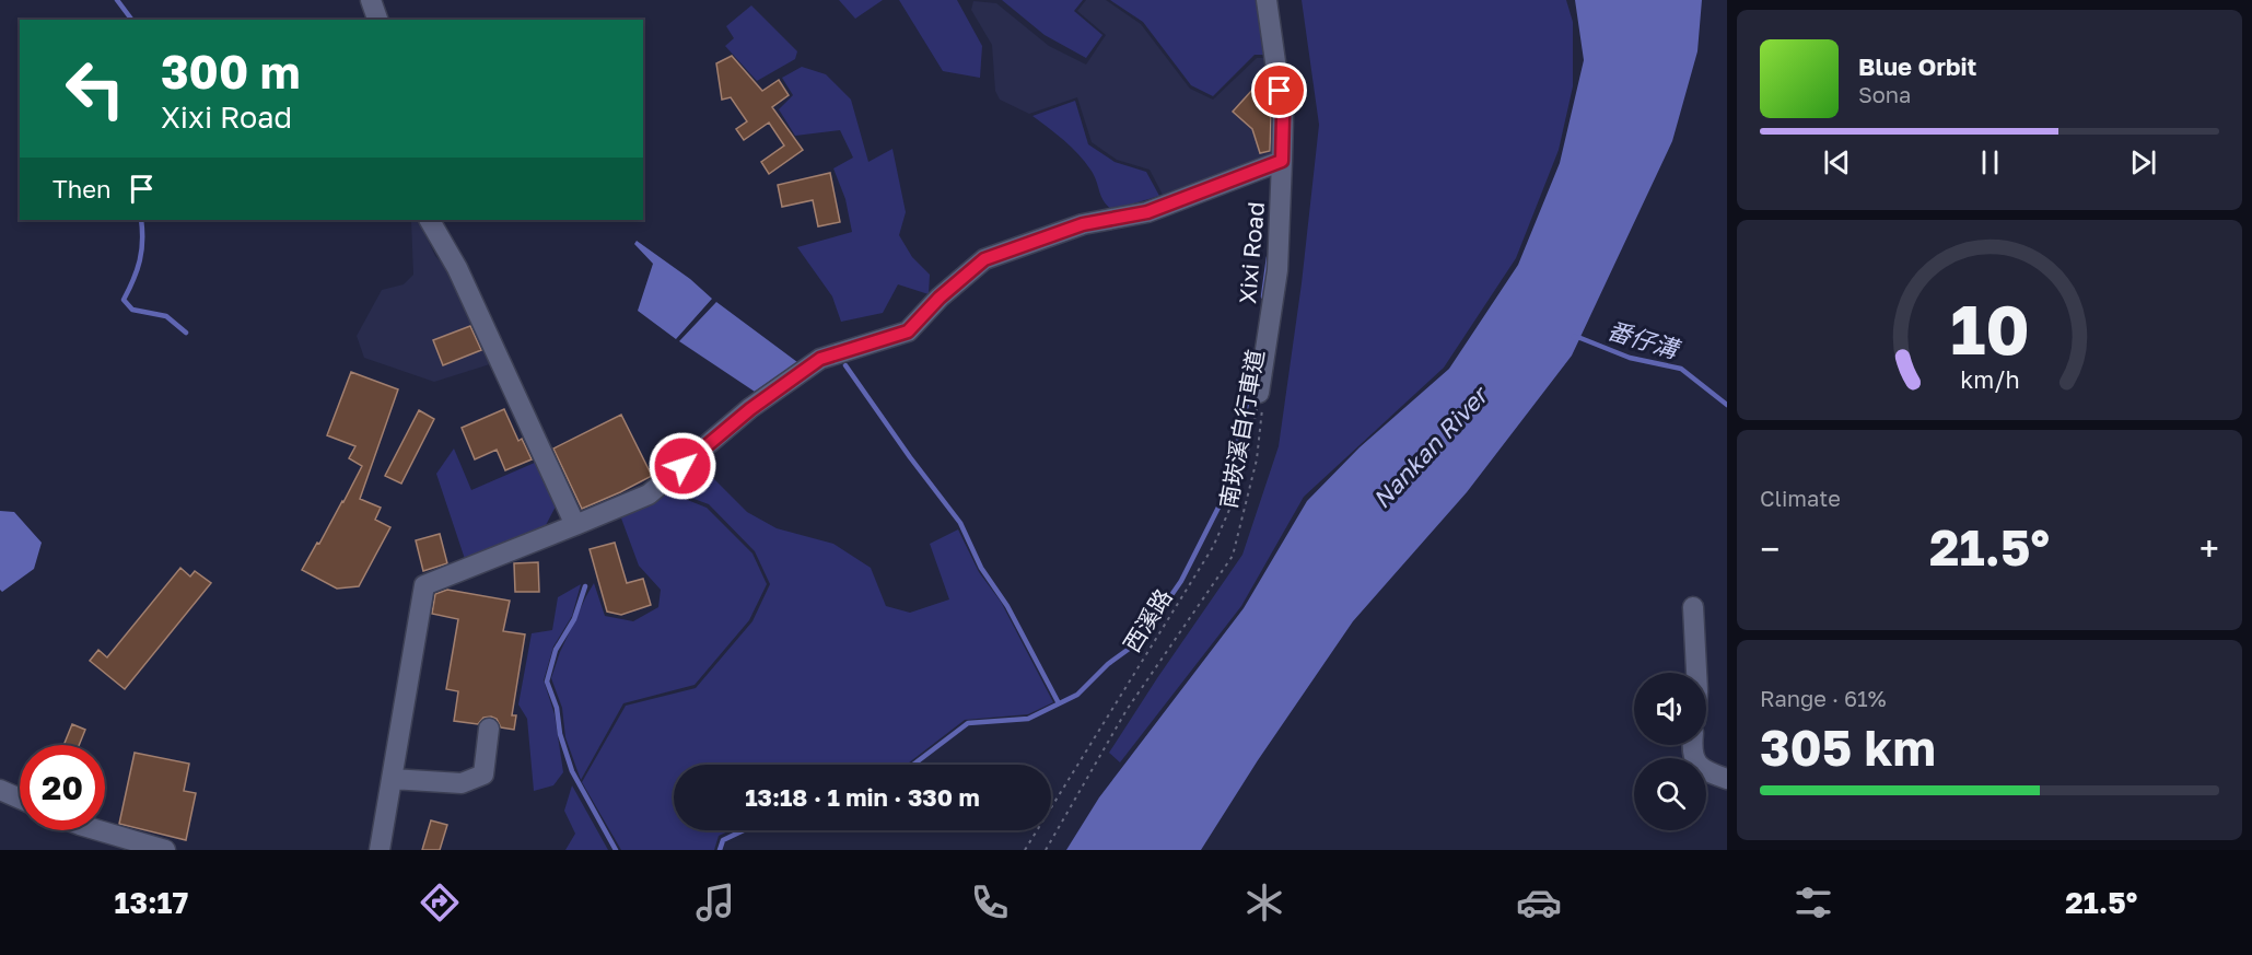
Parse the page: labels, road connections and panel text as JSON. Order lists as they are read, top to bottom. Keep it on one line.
{"streets":{"street":["Xixi Road"],"path":["南崁溪自行車道","西溪路"]},"crossings":[["Xixi Road","南崁溪自行車道"],["Xixi Road","西溪路"],["南崁溪自行車道","西溪路"]],"water":["番仔溝","Nankan River"],"page":{"turn":["300 m","Xixi Road"],"song":["Blue Orbit","Sona"],"then":"Then","tile":["Climate",["Range · 61%","305 km"]],"heat":["−","21.5°","+"],"limit":"20","trip":"13:18 · 1 min · 330 m","tabs":["13:17","21.5°"],"gauge":["10","km/h"]}}
